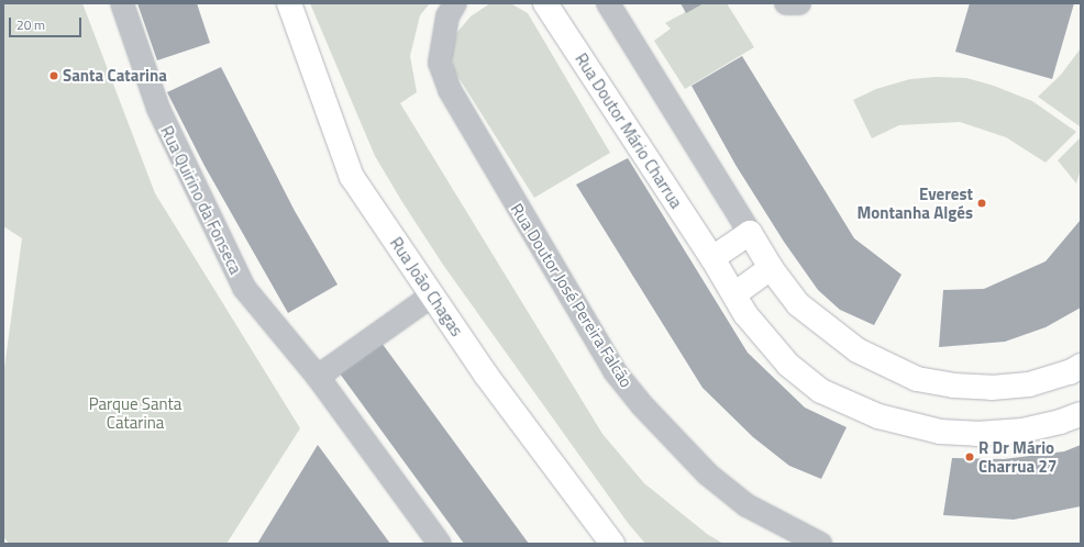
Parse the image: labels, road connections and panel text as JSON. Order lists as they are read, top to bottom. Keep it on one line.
{"streets":{"street":["Rua Doutor Mário Charrua","Rua Quirino da Fonseca","Rua João Chagas","Rua Doutor José Pereira Falcão"]},"parks":["Parque Santa Catarina"],"places":["Santa Catarina","Everest Montanha Algés","R Dr Mário Charrua 27"],"scale_bar":"20 m"}
